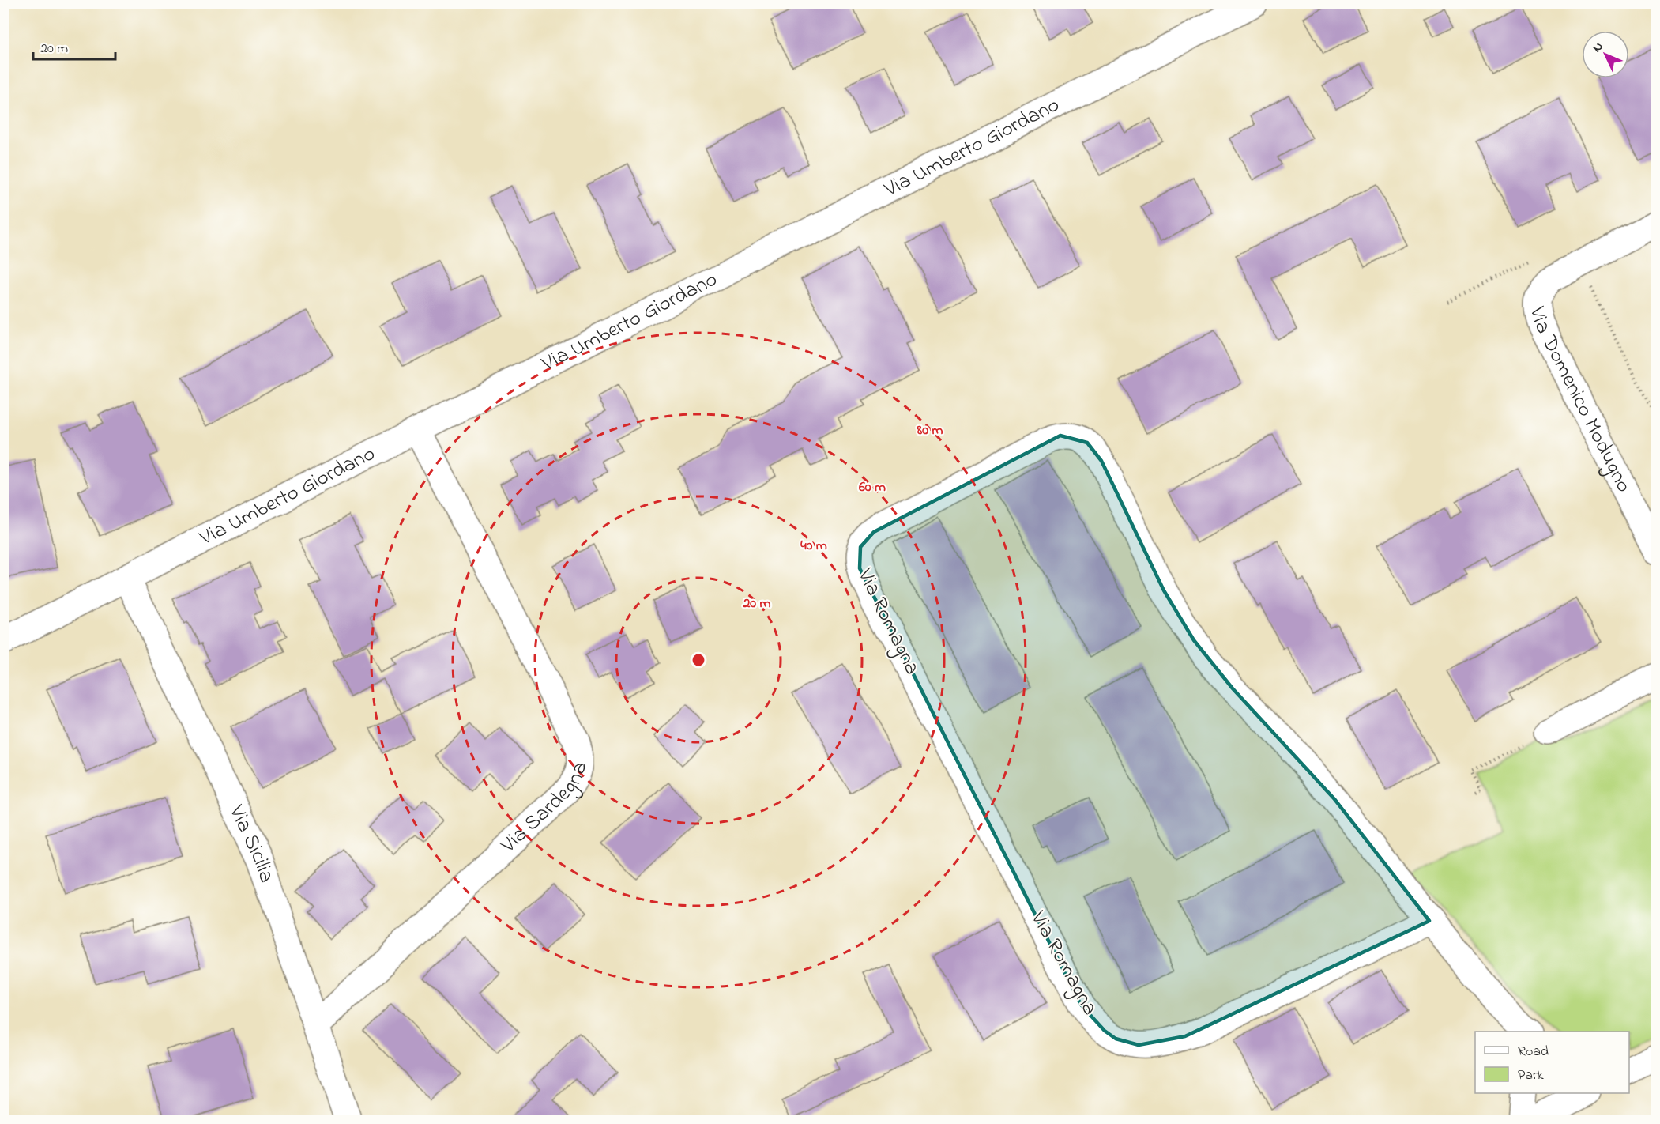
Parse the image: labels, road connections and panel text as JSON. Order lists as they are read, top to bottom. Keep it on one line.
{"streets":{"street":["Via Umberto Giordano","Via Domenico Modugno","Via Romagna","Via Sardegna","Via Sicilia"]},"crossings":[["Via Umberto Giordano","Via Sardegna"],["Via Umberto Giordano","Via Sicilia"],["Via Sardegna","Via Sicilia"]],"legend":["Road","Park"],"scale_bar":"20 m","north":"top left","rings":["80 m","60 m","40 m","20 m"]}
